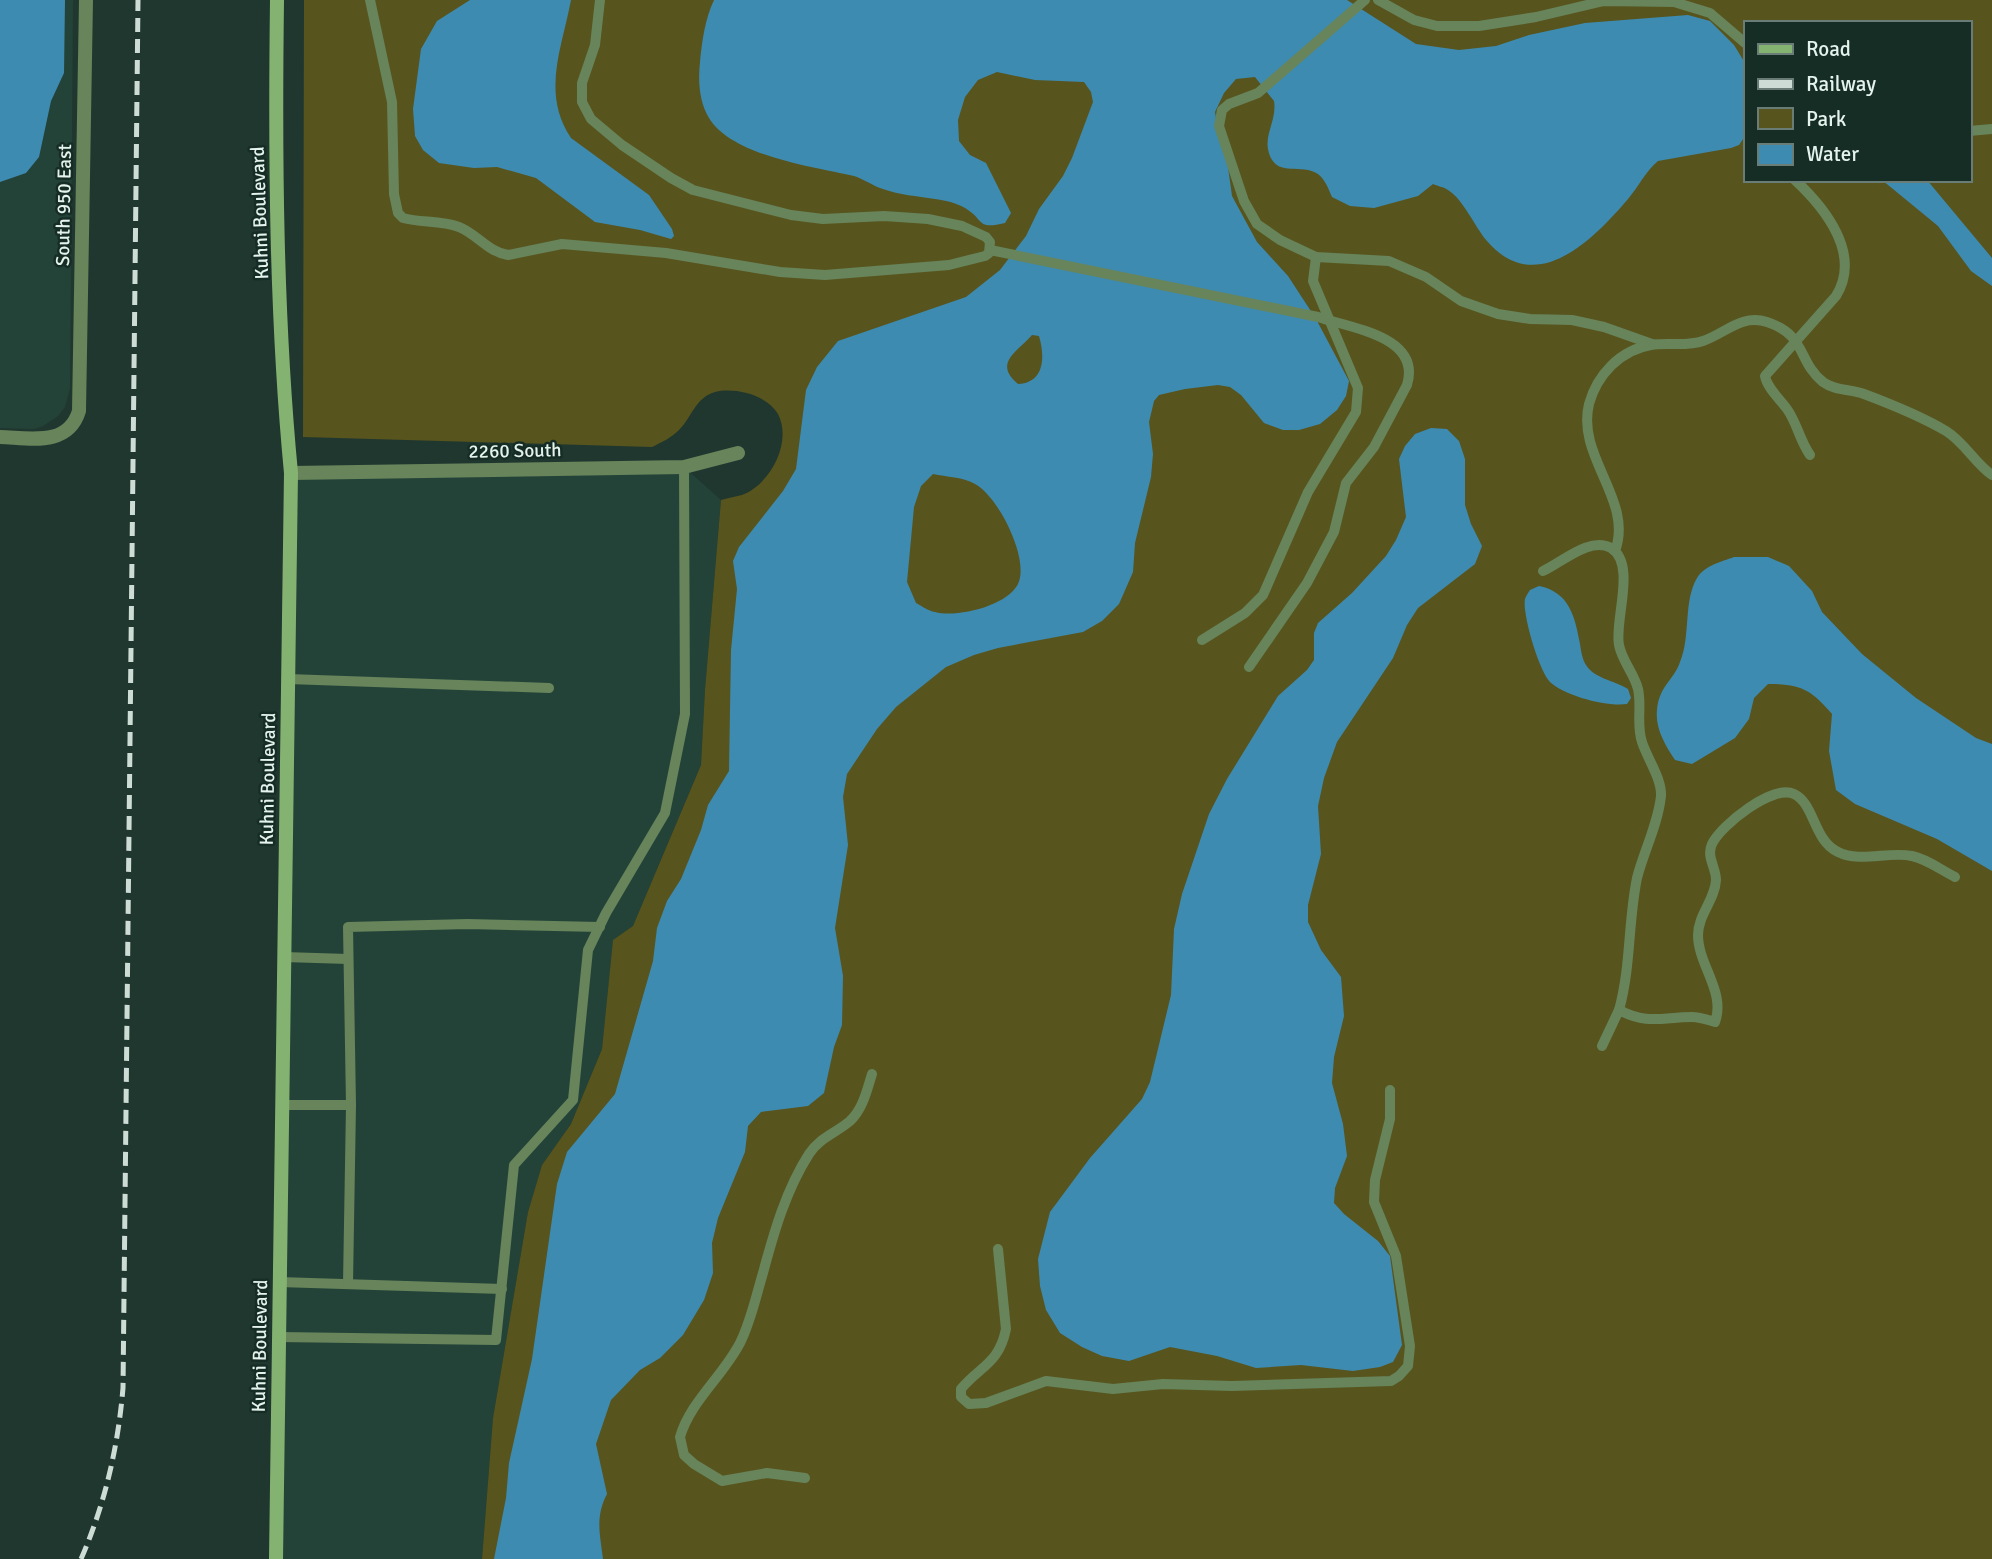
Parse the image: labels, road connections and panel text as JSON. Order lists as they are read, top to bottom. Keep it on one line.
{"streets":{"street":["South 950 East","Kuhni Boulevard","2260 South"]},"crossings":[["Kuhni Boulevard","2260 South"]],"legend":["Road","Railway","Park","Water"]}
